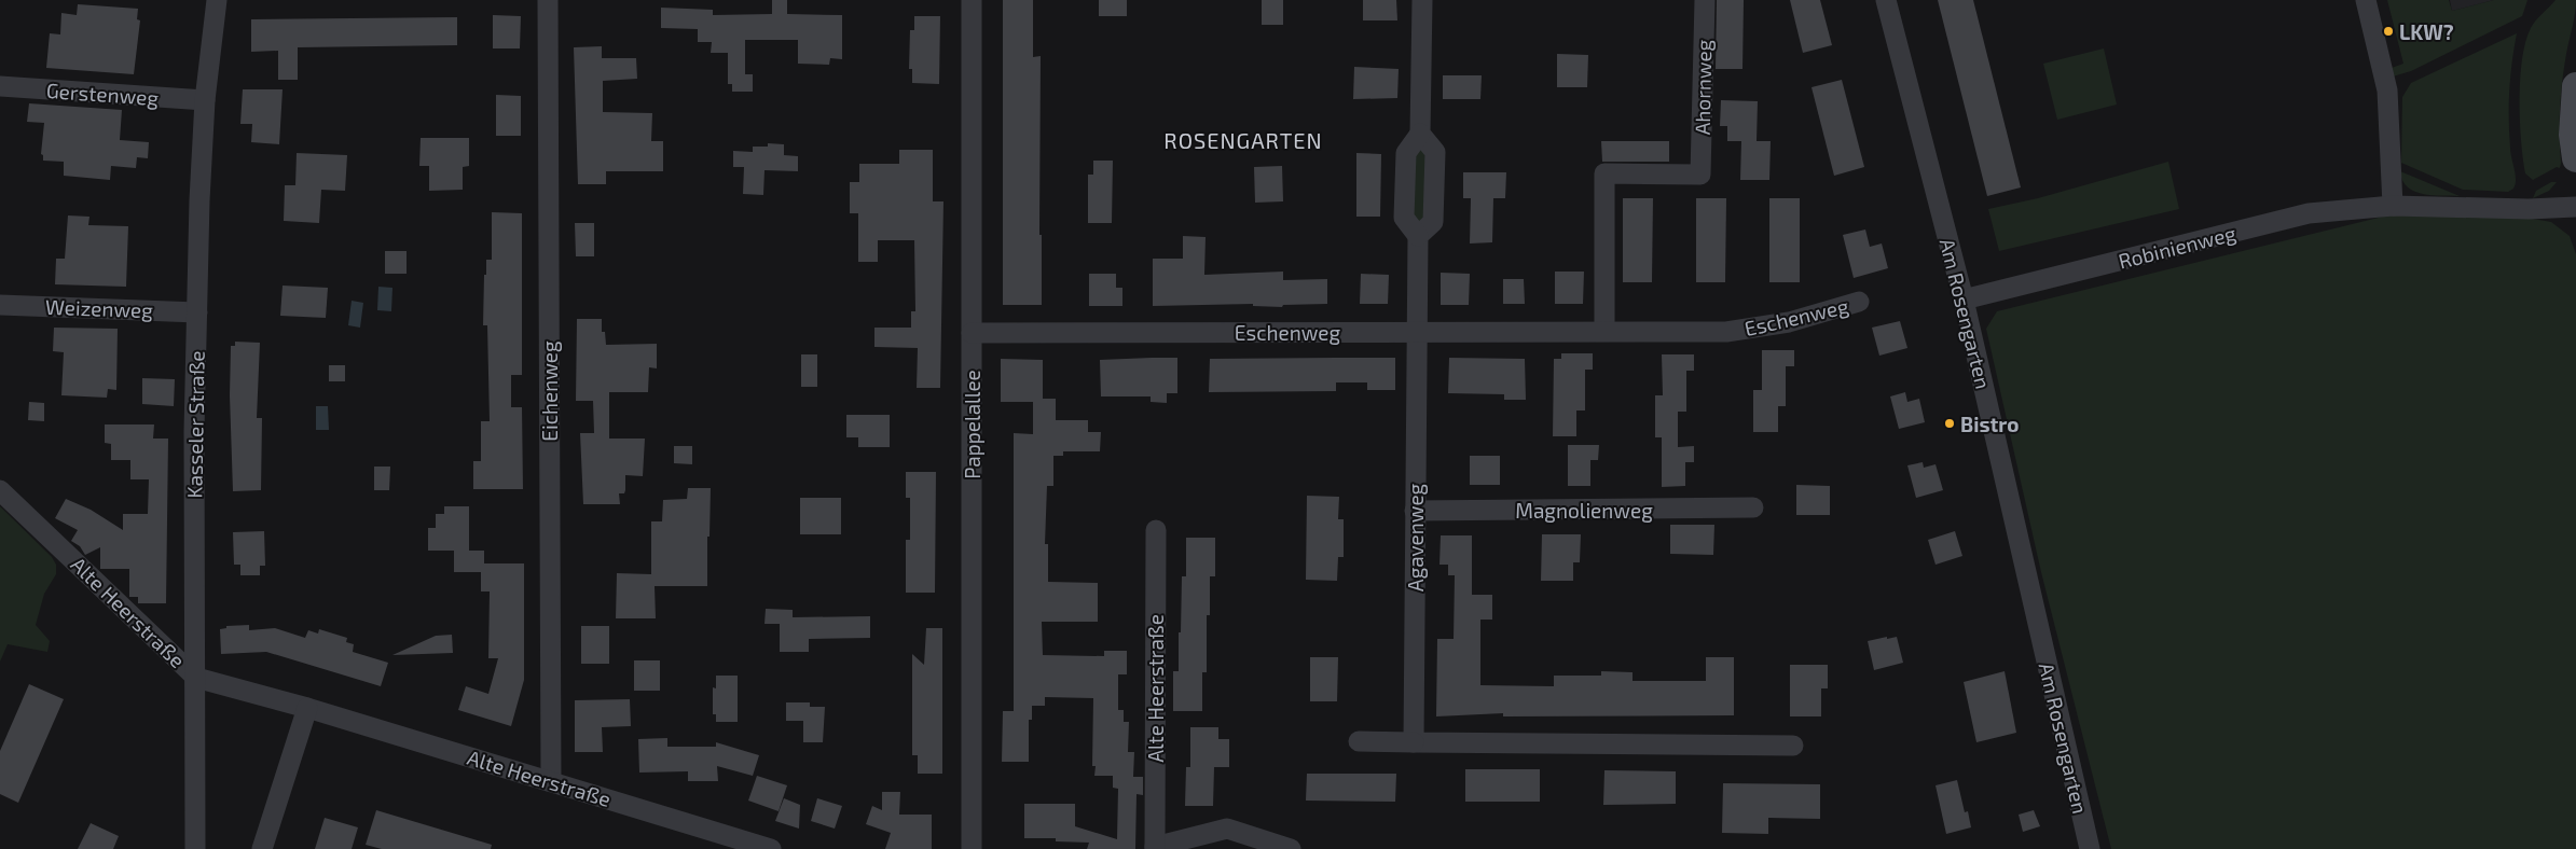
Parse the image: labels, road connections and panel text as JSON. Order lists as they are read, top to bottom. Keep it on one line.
{"streets":{"street":["Ahornweg","Gerstenweg","Robinienweg","Weizenweg","Am Rosengarten","Eschenweg","Eichenweg","Kasseler Straße","Pappelallee","Magnolienweg","Agavenweg","Alte Heerstraße"]},"crossings":[["Ahornweg","Eschenweg"],["Gerstenweg","Kasseler Straße"],["Robinienweg","Am Rosengarten"],["Weizenweg","Kasseler Straße"],["Eschenweg","Pappelallee"],["Eschenweg","Agavenweg"],["Eichenweg","Alte Heerstraße"],["Kasseler Straße","Alte Heerstraße"],["Magnolienweg","Agavenweg"]],"districts":["ROSENGARTEN"],"places":["LKW?","Bistro"]}
